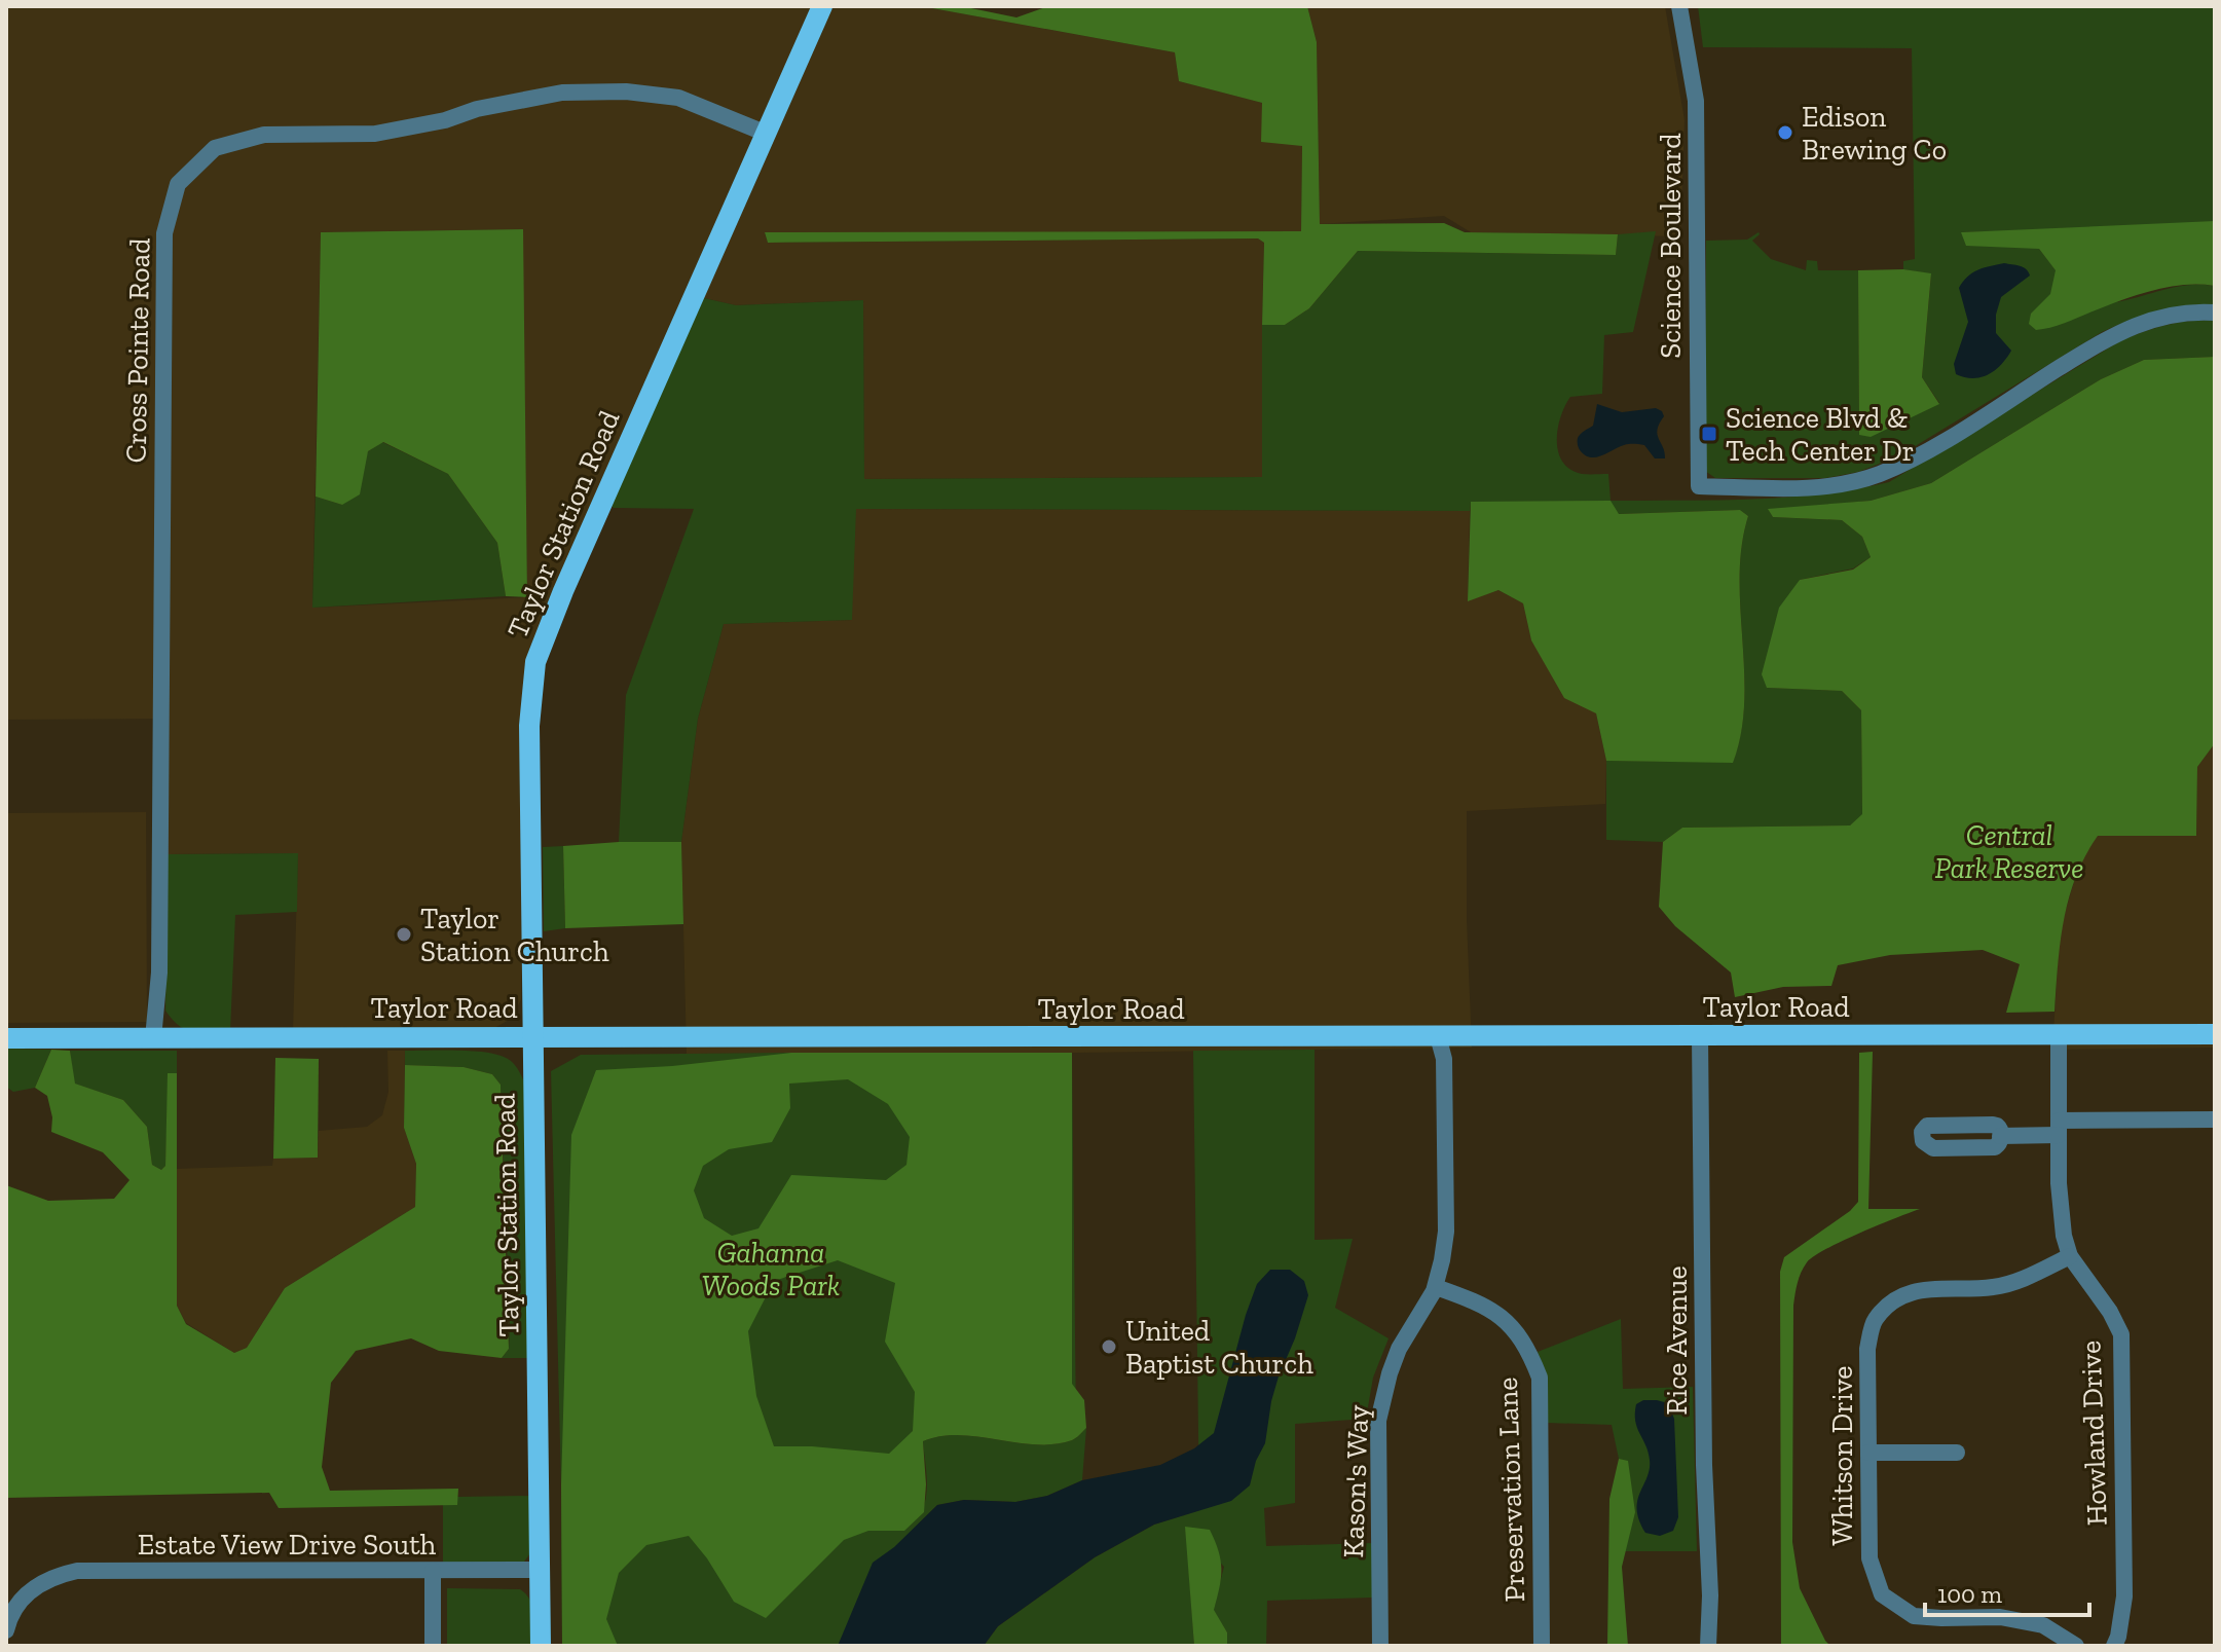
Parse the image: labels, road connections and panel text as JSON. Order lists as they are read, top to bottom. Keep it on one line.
{"streets":{"main road":["Taylor Station Road","Taylor Road"],"street":["Science Boulevard","Cross Pointe Road","Rice Avenue","Howland Drive","Whitson Drive","Kason's Way","Preservation Lane","Estate View Drive South"]},"crossings":[["Cross Pointe Road","Taylor Station Road"],["Cross Pointe Road","Taylor Road"],["Taylor Station Road","Taylor Road"],["Taylor Station Road","Estate View Drive South"],["Taylor Road","Rice Avenue"],["Taylor Road","Howland Drive"],["Taylor Road","Kason's Way"],["Howland Drive","Whitson Drive"],["Kason's Way","Preservation Lane"]],"parks":["Central Park Reserve","Gahanna Woods Park"],"places":{"other":["Edison Brewing Co","Taylor Station Church","United Baptist Church"],"transit":["Science Blvd & Tech Center Dr"]},"scale_bar":"100 m"}
